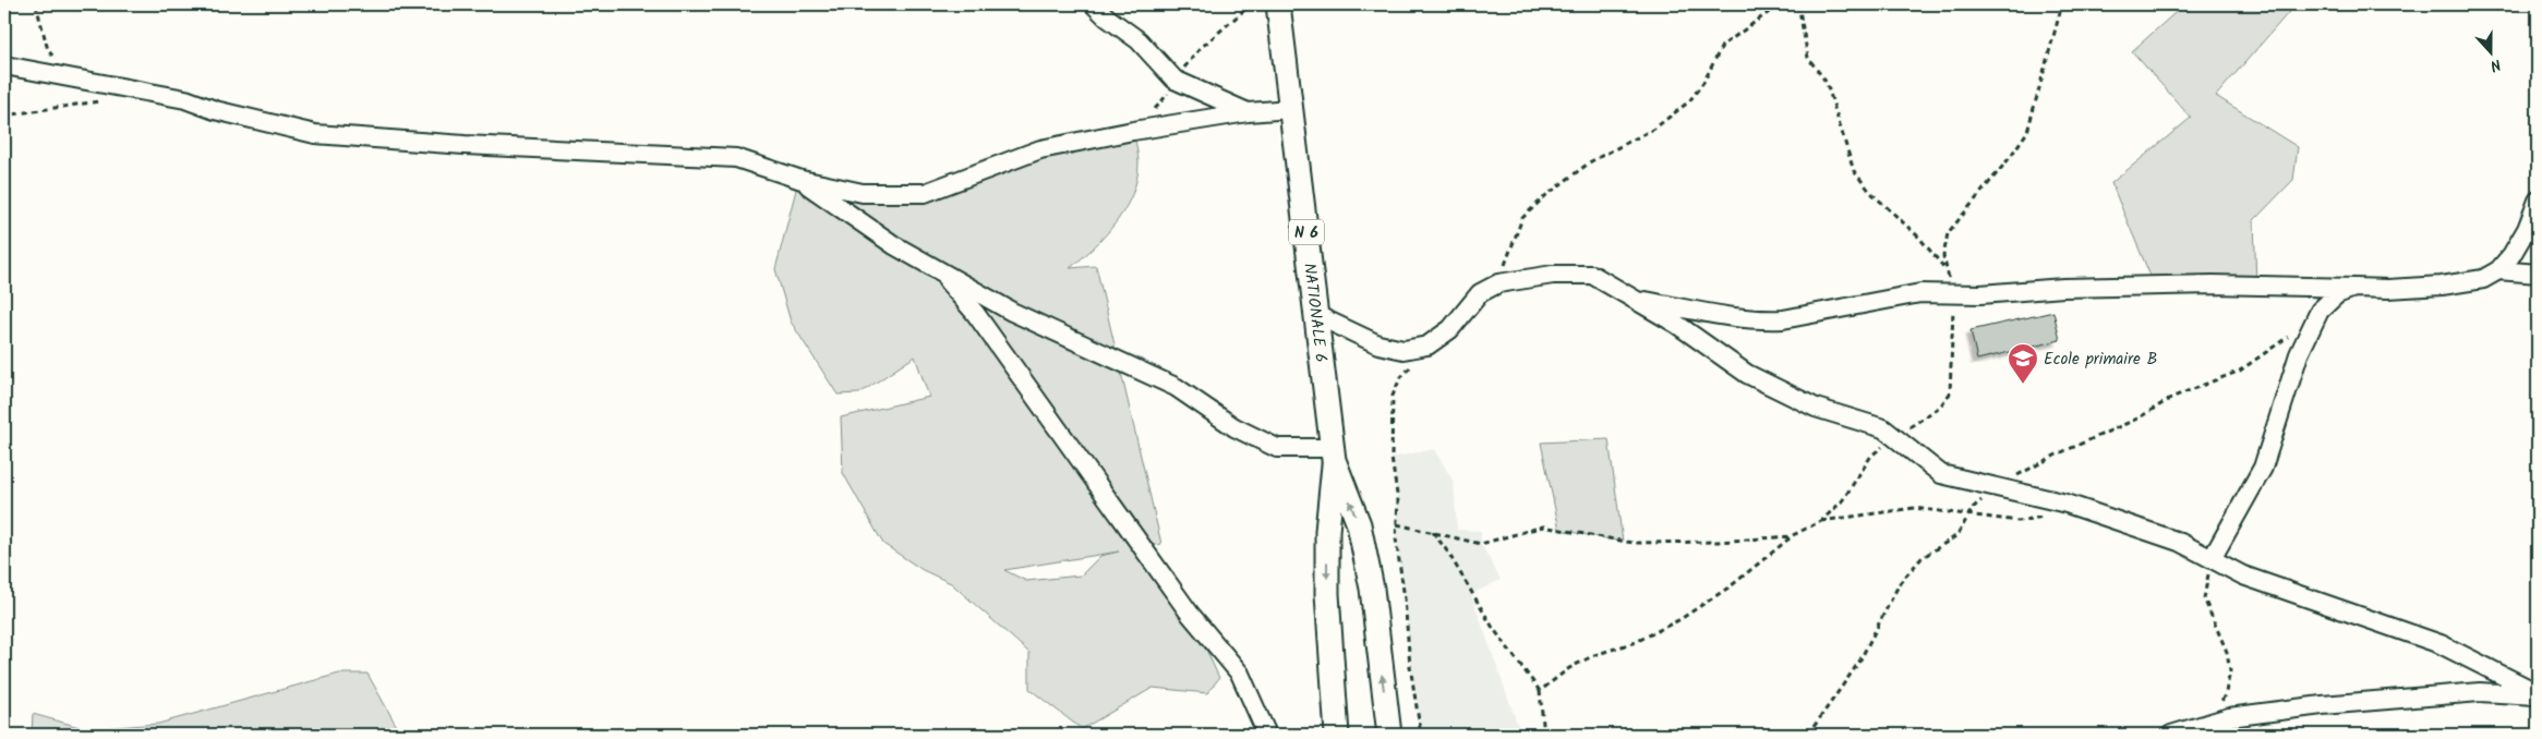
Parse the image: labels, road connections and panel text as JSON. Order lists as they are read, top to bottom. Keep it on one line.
{"streets":{"main road":["N 6","NATIONALE 6"]},"places":{"school or university":["Ecole primaire B"]},"north":"bottom"}
